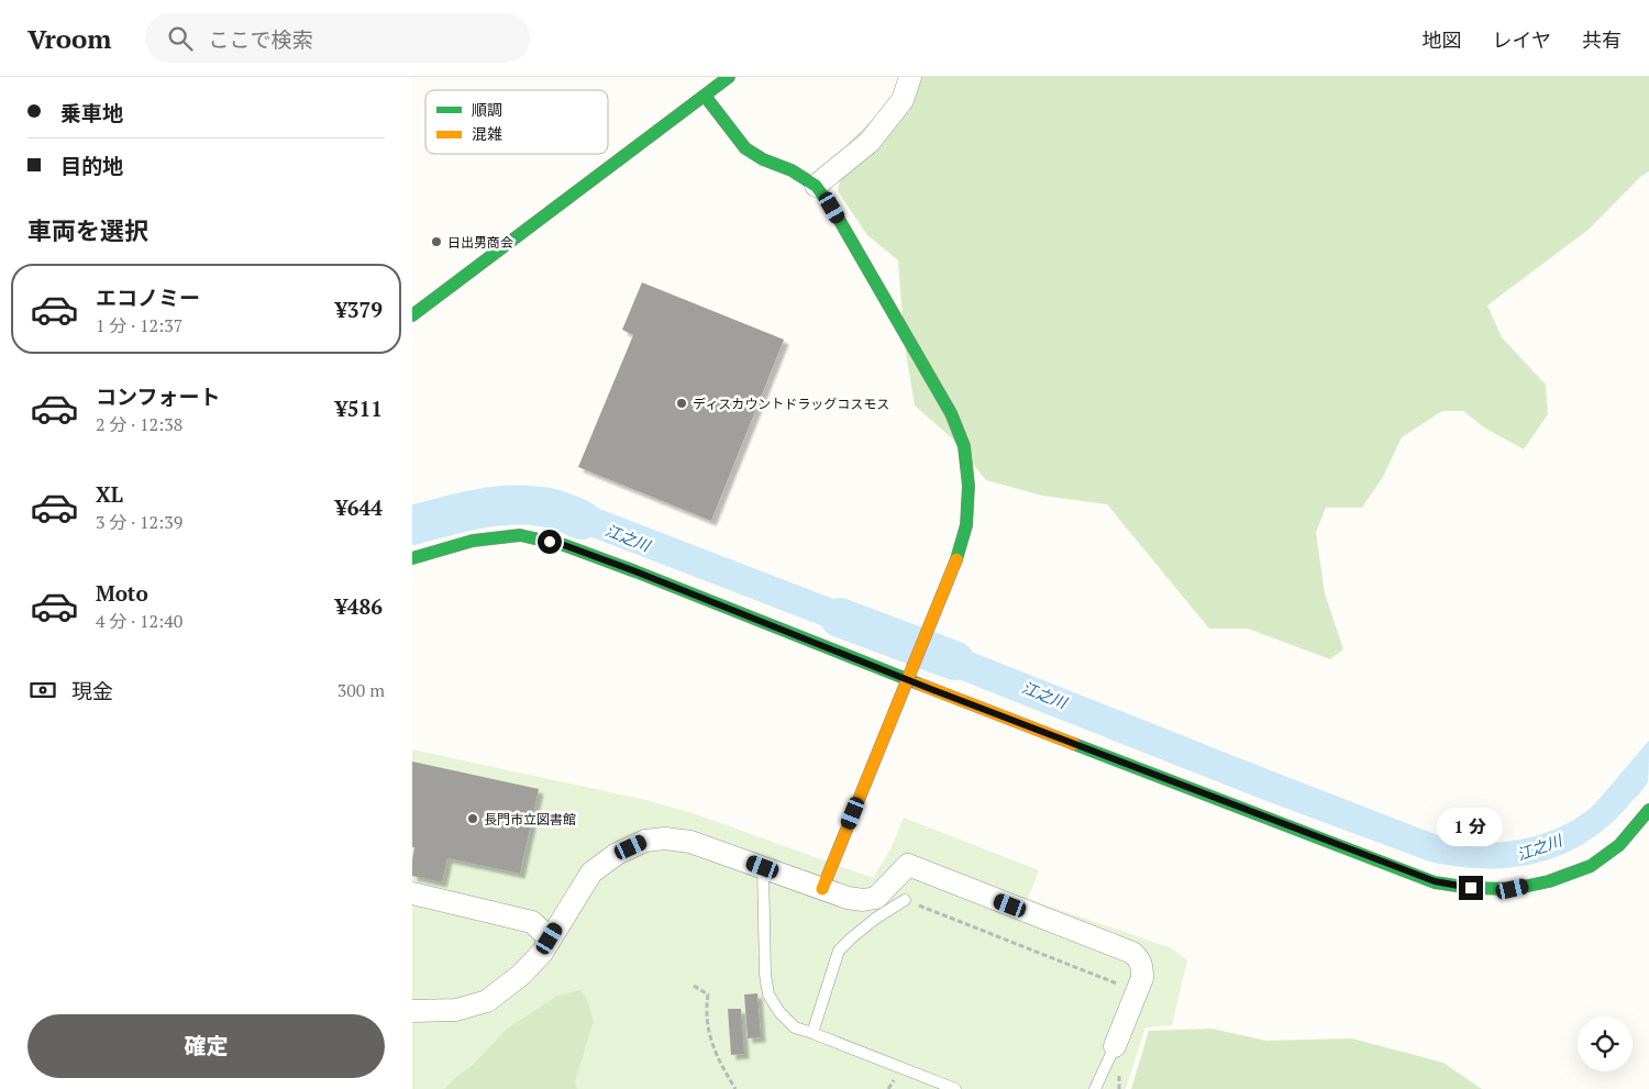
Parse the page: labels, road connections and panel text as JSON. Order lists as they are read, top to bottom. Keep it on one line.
{"water":["江之川"],"places":["日出男商会","ディスカウントドラッグコスモス","長門市立図書館"],"legend":["順調","混雑"],"page":{"header":"Vroom","search":"ここで検索","nav":["地図","レイヤ","共有"],"banner":["乗車地","目的地"],"heading":"車両を選択","list":[{"name":"エコノミー","note":"1 分 · 12:37","value":"¥379"},{"name":"コンフォート","note":"2 分 · 12:38","value":"¥511"},{"name":"XL","note":"3 分 · 12:39","value":"¥644"},{"name":"Moto","note":"4 分 · 12:40","value":"¥486"}],"pay":["現金","300 m"],"bubble":"1 分","buttons":"確定"}}
